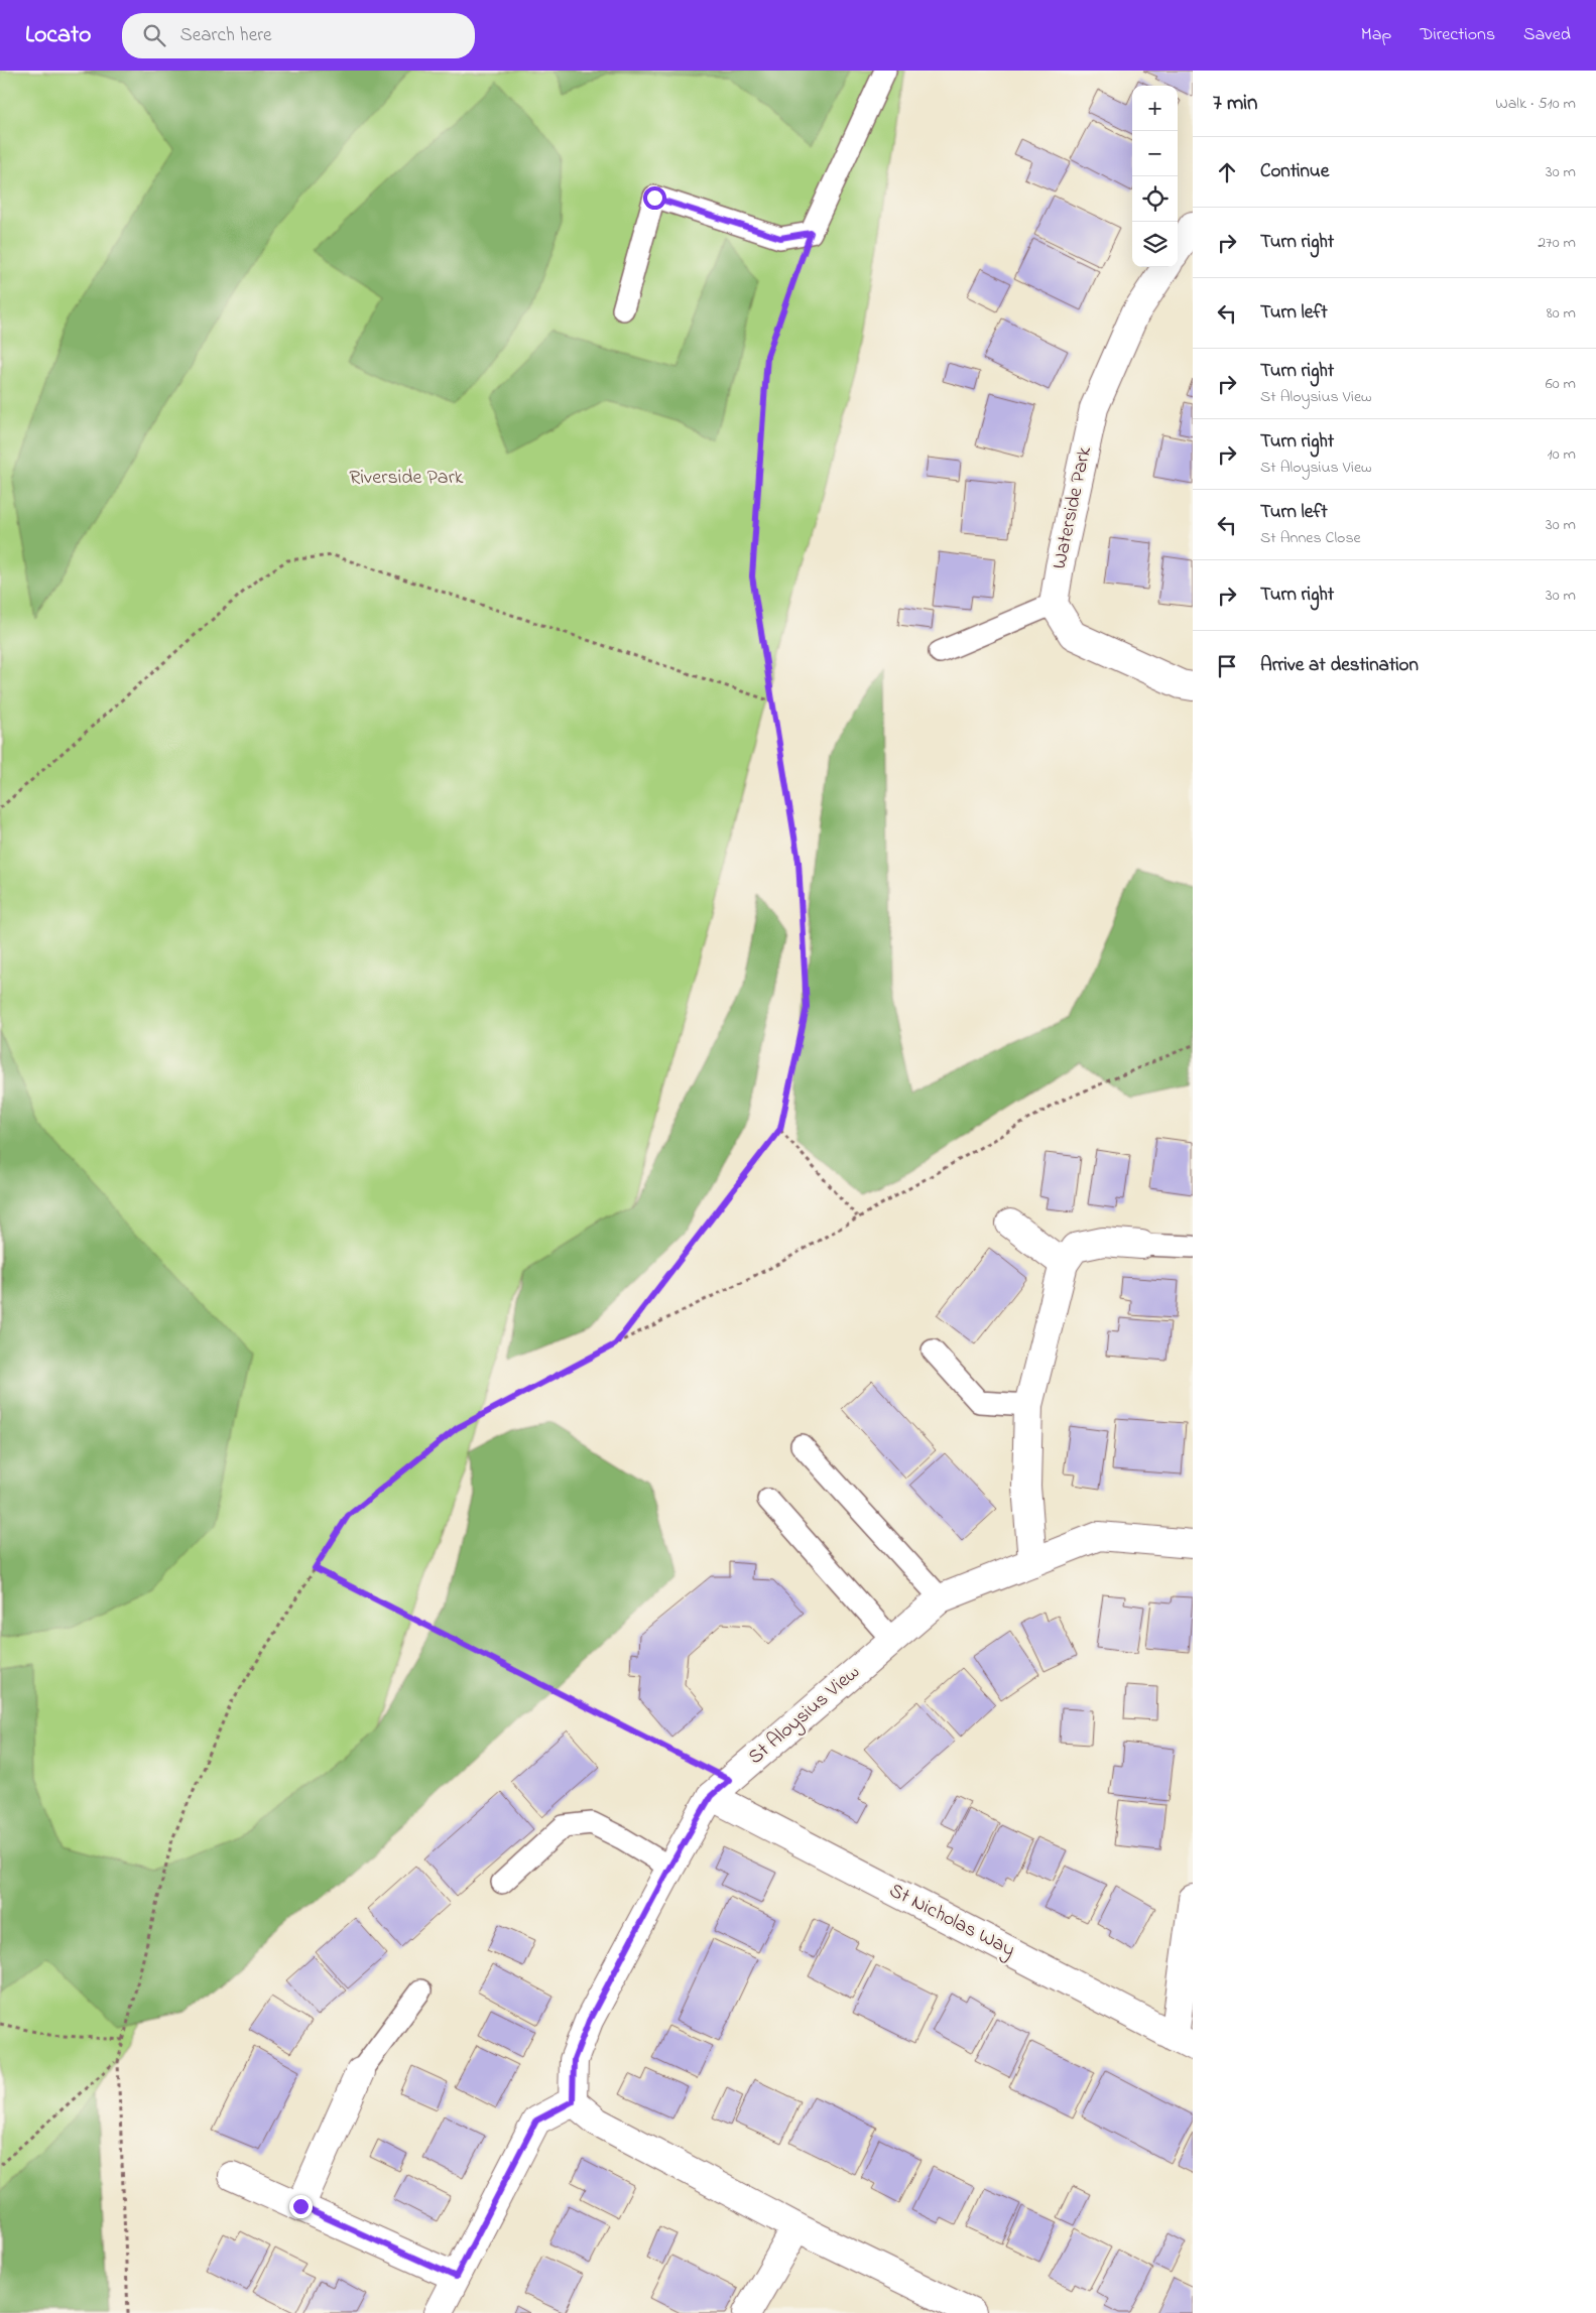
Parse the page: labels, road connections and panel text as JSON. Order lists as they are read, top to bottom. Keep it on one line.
{"streets":{"street":["Waterside Park","St Aloysius View","St Nicholas Way"]},"crossings":[["St Aloysius View","St Nicholas Way"]],"parks":["Riverside Park"],"page":{"header":"Locato","search":"Search here","nav":["Map","Directions","Saved"],"heading":["7 min","Walk · 510 m"],"map_buttons":["+","−"],"list":[["Continue","30 m"],["Turn right","270 m"],["Turn left","80 m"],["Turn right","St Aloysius View","60 m"],["Turn right","St Aloysius View","10 m"],["Turn left","St Annes Close","30 m"],["Turn right","30 m"],"Arrive at destination"]}}
